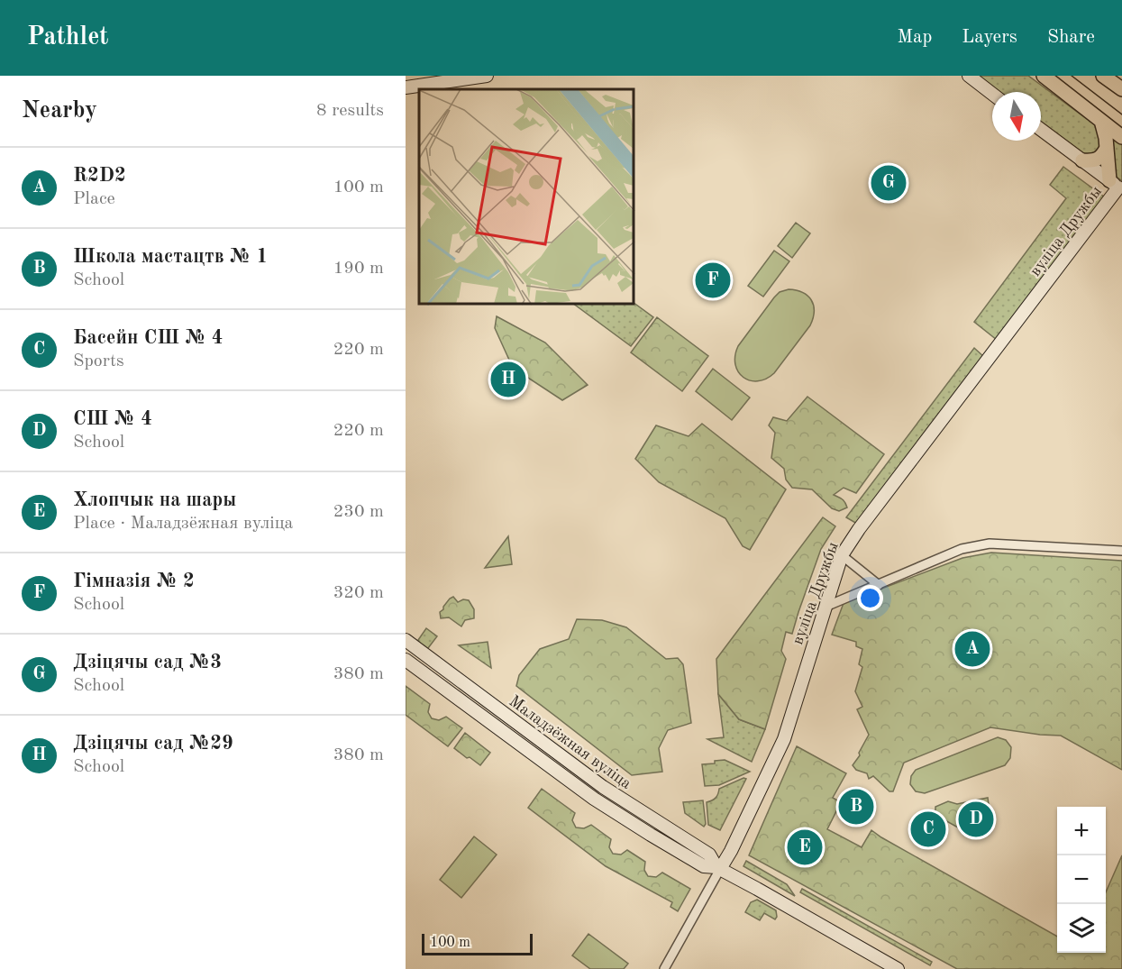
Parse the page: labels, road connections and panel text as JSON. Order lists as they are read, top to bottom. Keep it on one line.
{"streets":{"street":["вуліца Дружбы","Маладзёжная вуліца"]},"crossings":[["вуліца Дружбы","Маладзёжная вуліца"]],"scale_bar":"100 m","north":"bottom","page":{"header":"Pathlet","nav":["Map","Layers","Share"],"heading":["Nearby","8 results"],"list":[{"mark":"A","name":"R2D2","note":"Place","value":"100 m"},{"mark":"B","name":"Школа мастацтв № 1","note":"School","value":"190 m"},{"mark":"C","name":"Басейн СШ № 4","note":"Sports","value":"220 m"},{"mark":"D","name":"СШ № 4","note":"School","value":"220 m"},{"mark":"E","name":"Хлопчык на шары","note":"Place · Маладзёжная вуліца","value":"230 m"},{"mark":"F","name":"Гімназія № 2","note":"School","value":"320 m"},{"mark":"G","name":"Дзіцячы сад №3","note":"School","value":"380 m"},{"mark":"H","name":"Дзіцячы сад №29","note":"School","value":"380 m"}],"pins":["G","F","H","A","B","D","C","E"],"map_buttons":["+","−"],"scale":"100 m"}}
